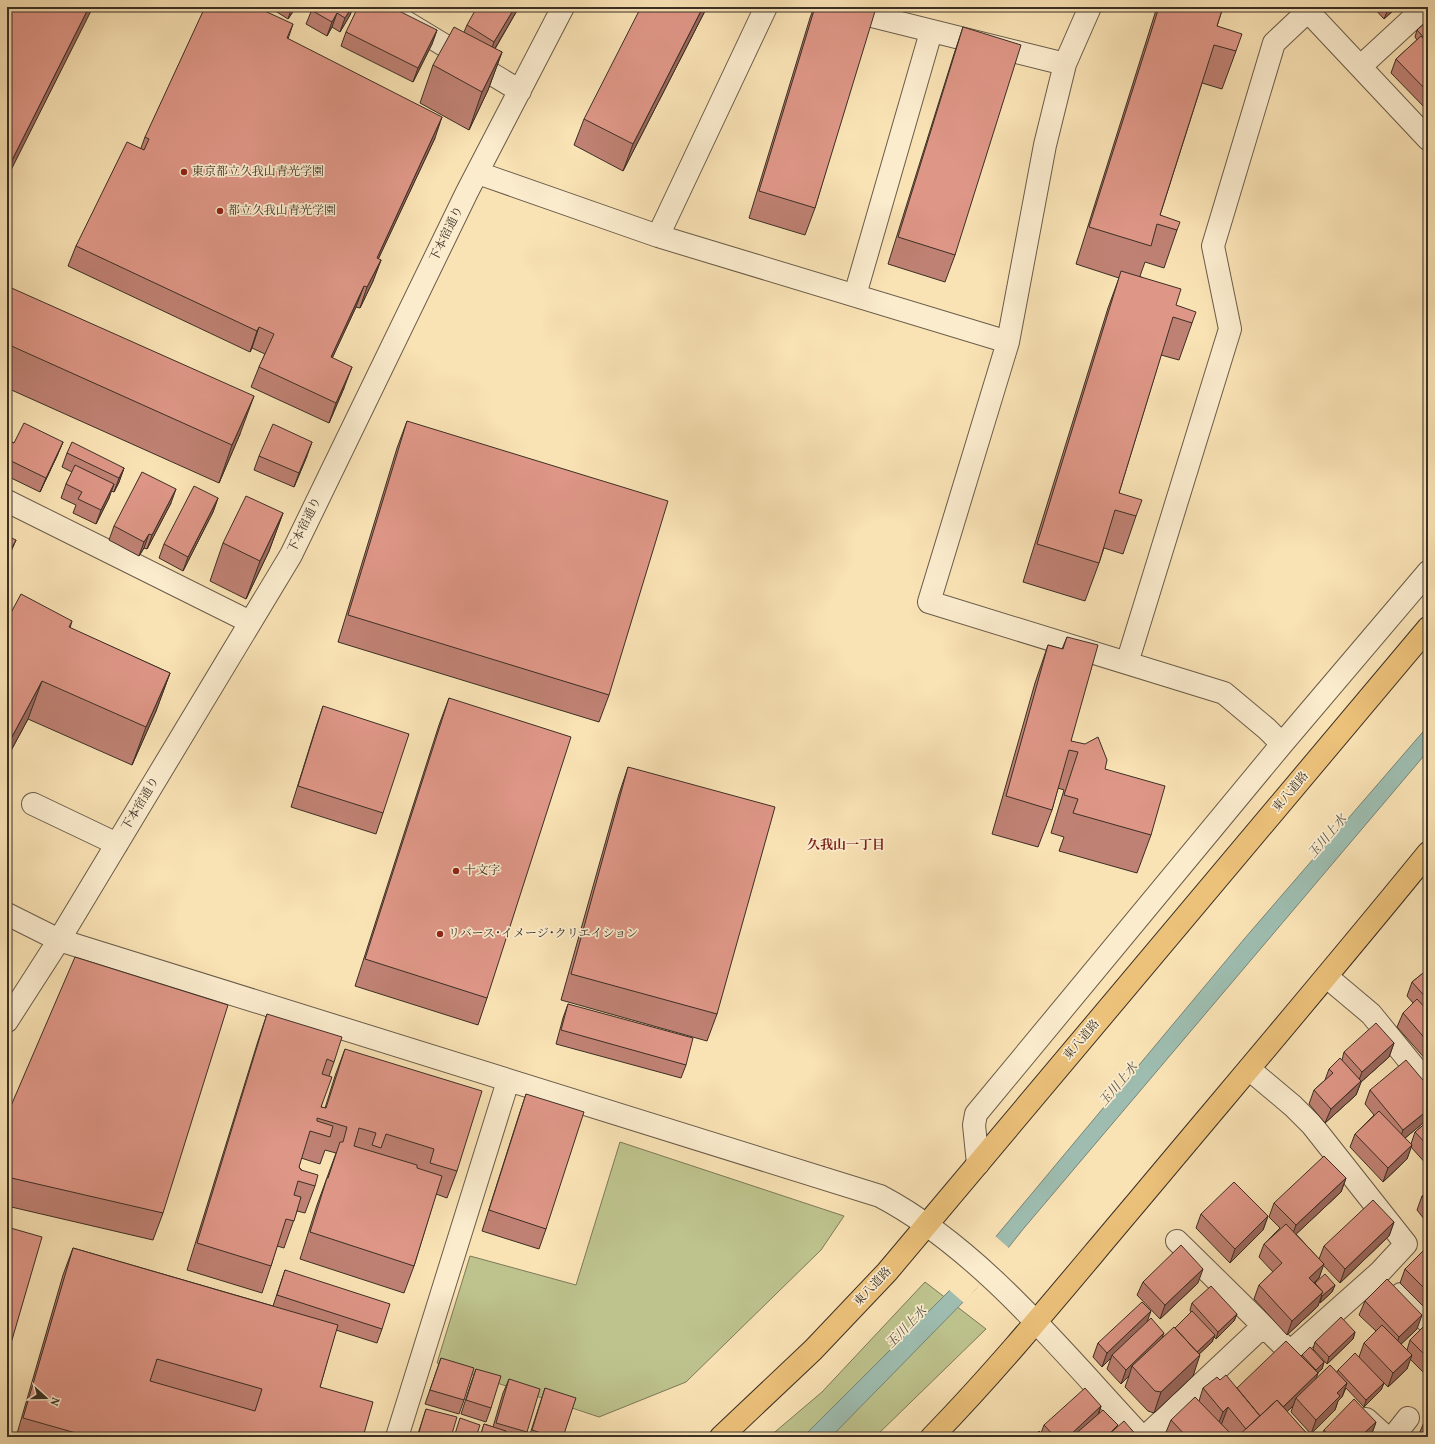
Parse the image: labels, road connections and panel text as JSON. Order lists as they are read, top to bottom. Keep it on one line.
{"streets":{"main road":["東八道路"],"street":["下本宿通り"]},"districts":["久我山一丁目"],"water":["玉川上水"],"places":["東京都立久我山青光学園","都立久我山青光学園","十文字","リバース･イメージ･クリエイション"],"north":"right"}
